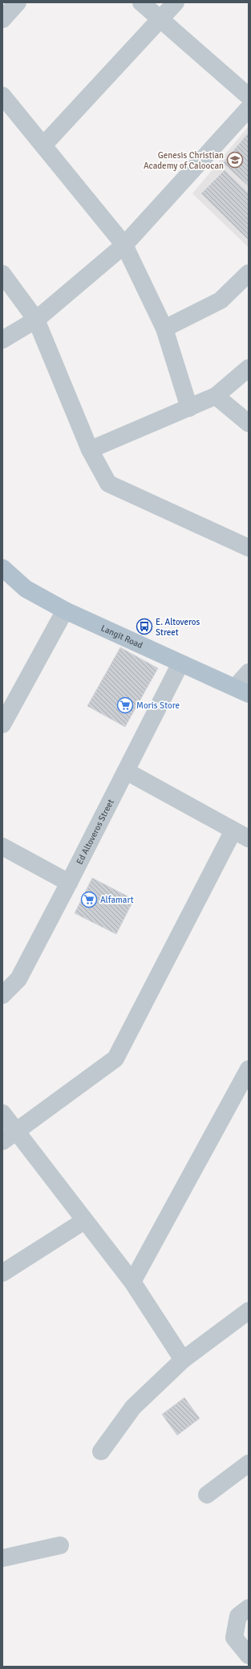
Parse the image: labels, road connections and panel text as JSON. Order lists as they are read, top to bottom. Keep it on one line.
{"streets":{"main road":["Langit Road"],"street":["Ed Altoveros Street"]},"crossings":[["Langit Road","Ed Altoveros Street"]],"places":{"school or university":["Genesis Christian Academy of Caloocan"],"bus stop":["E. Altoveros Street"],"supermarket":["Moris Store","Alfamart"]}}
